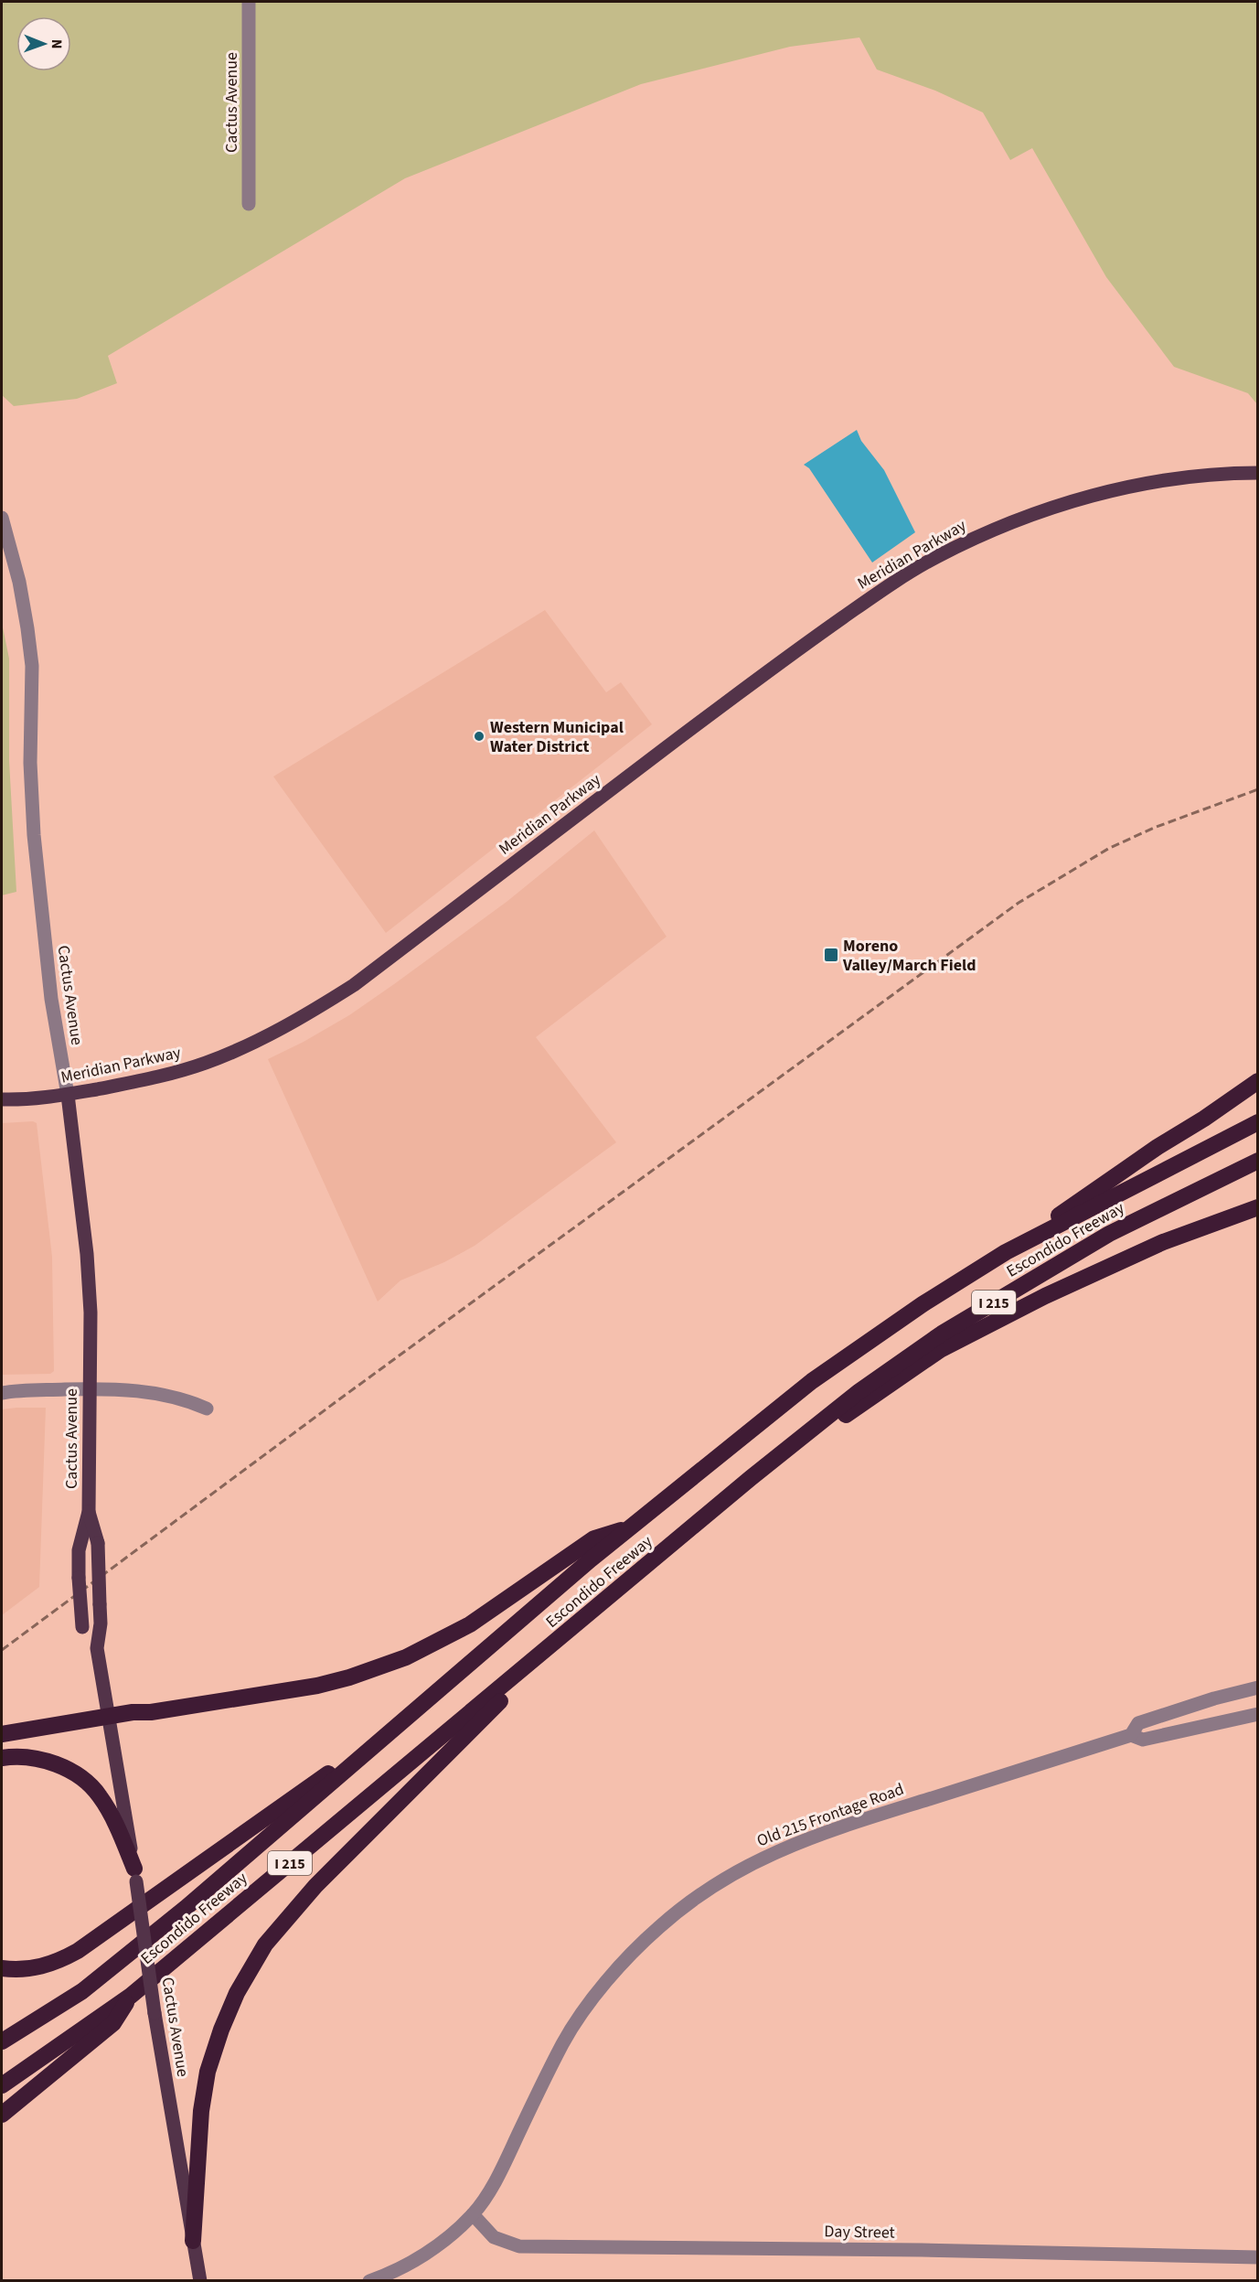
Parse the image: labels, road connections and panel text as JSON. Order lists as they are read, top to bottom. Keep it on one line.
{"streets":{"highway":["Escondido Freeway","I 215"],"main road":["Cactus Avenue","Meridian Parkway"],"street":["Old 215 Frontage Road","Day Street"]},"crossings":[["Cactus Avenue","Meridian Parkway"],["Old 215 Frontage Road","Day Street"]],"places":{"other":["Western Municipal Water District"],"transit":["Moreno Valley/March Field"]},"north":"right"}
